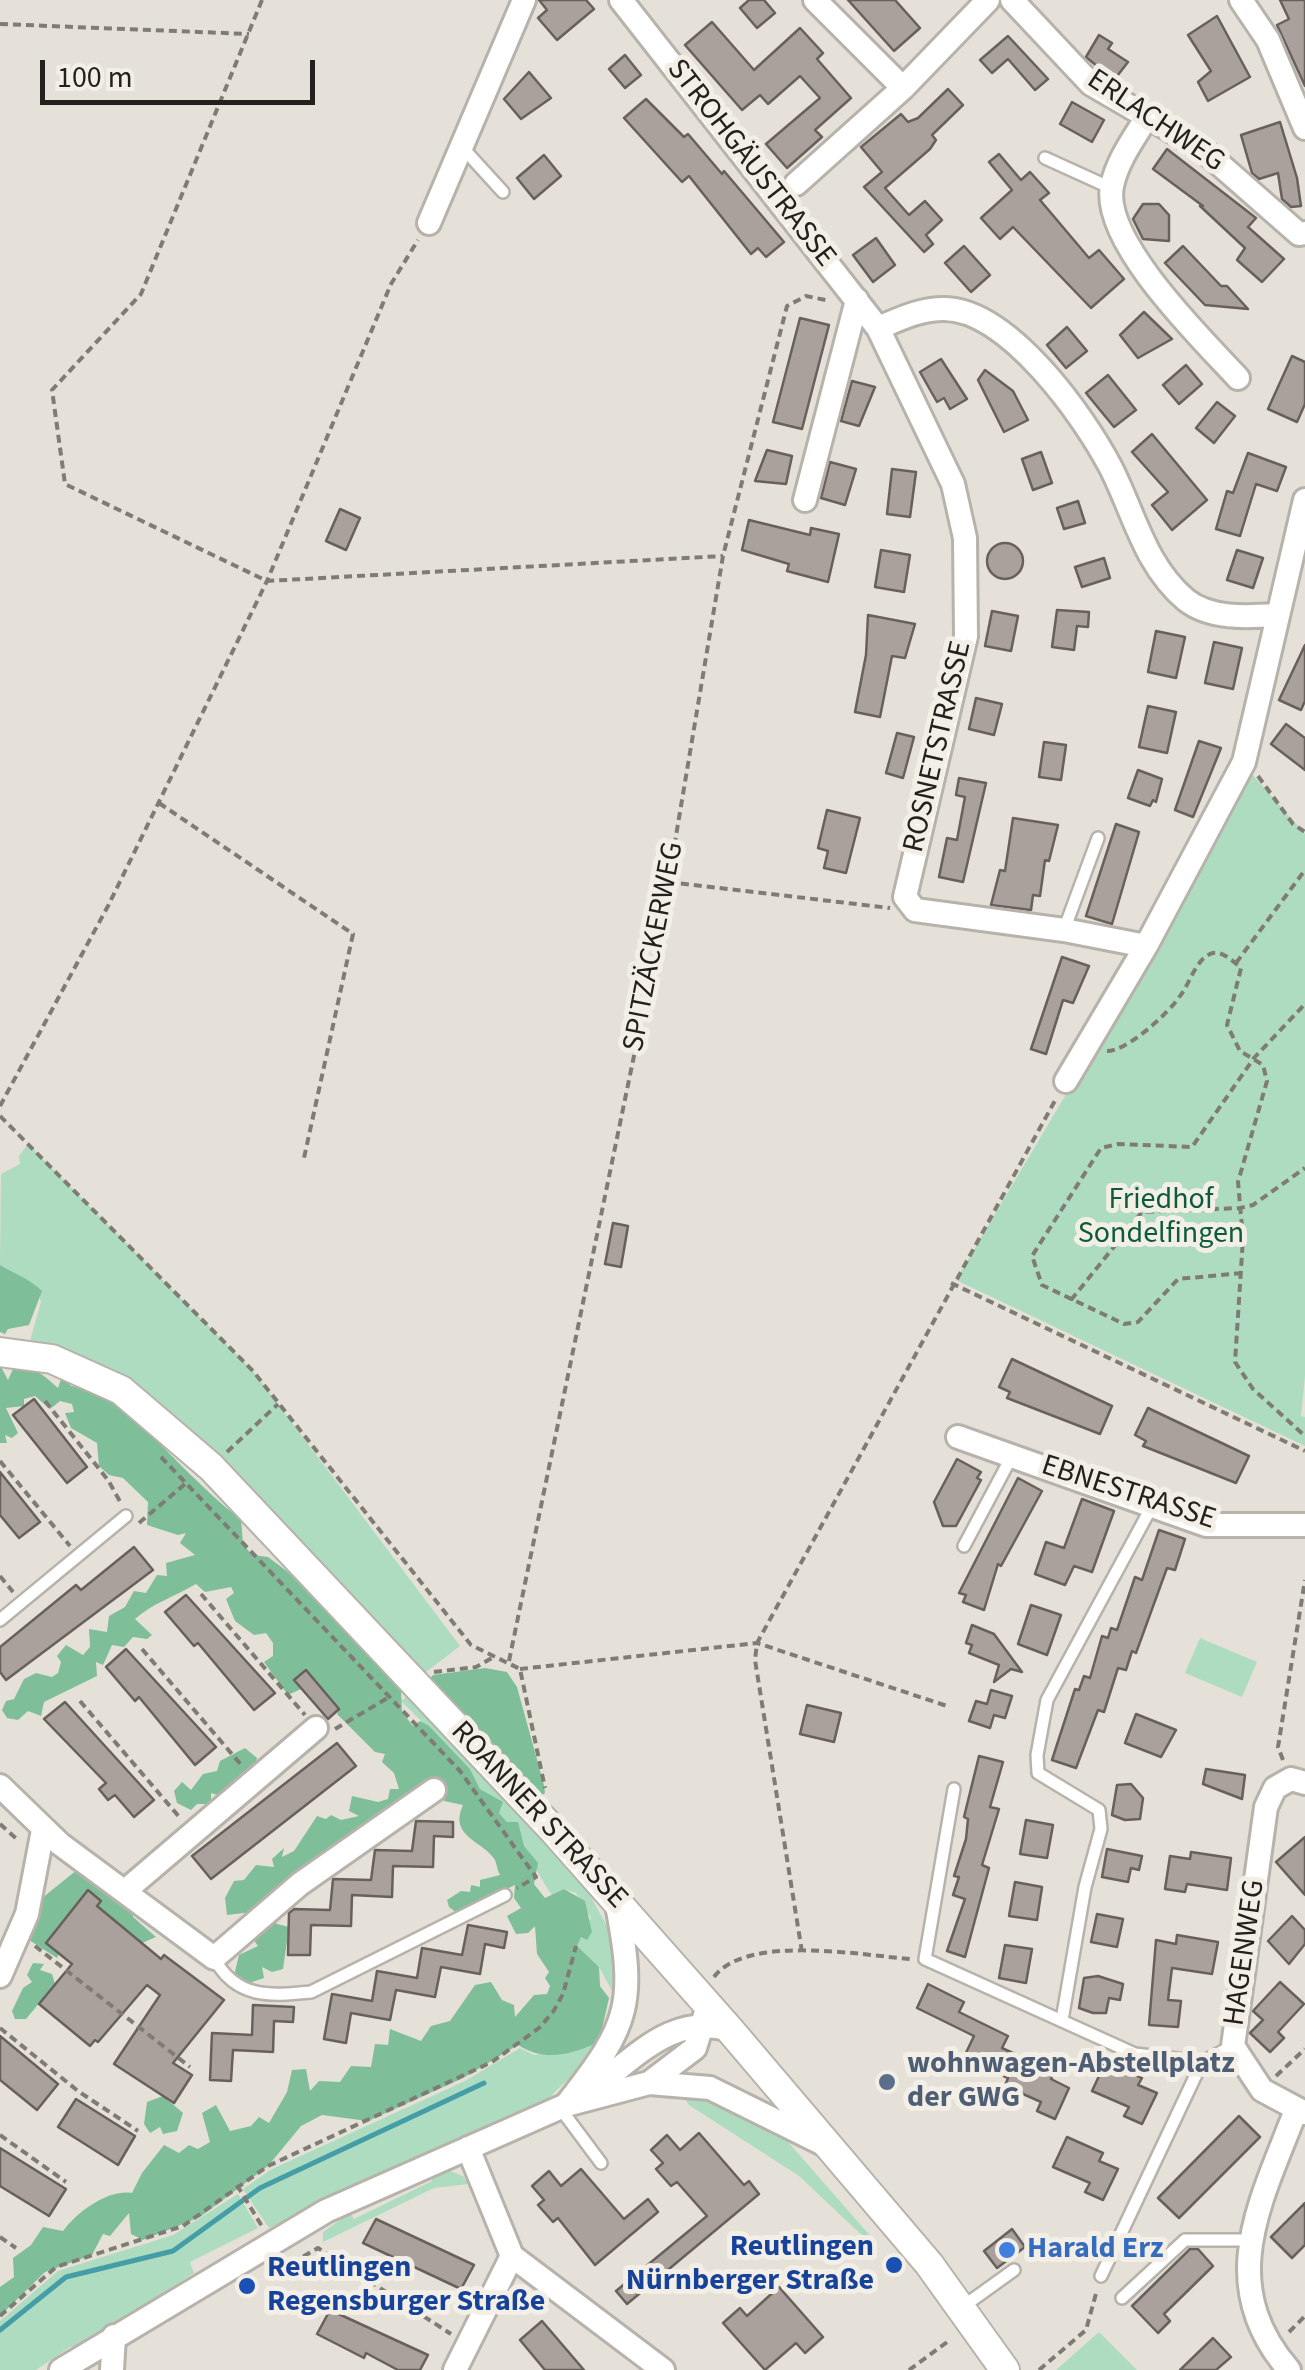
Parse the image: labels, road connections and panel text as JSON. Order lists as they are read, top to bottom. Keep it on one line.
{"streets":{"street":["ERLACHWEG","STROHGÄUSTRASSE","ROSNETSTRASSE","EBNESTRASSE","ROANNER STRASSE","HAGENWEG"],"path":["SPITZÄCKERWEG"]},"crossings":[["STROHGÄUSTRASSE","ROSNETSTRASSE"],["STROHGÄUSTRASSE","SPITZÄCKERWEG"]],"parks":["Friedhof Sondelfingen"],"places":["wohnwagen-Abstellplatz der GWG","Harald Erz","Reutlingen Nürnberger Straße","Reutlingen Regensburger Straße"],"scale_bar":"100 m"}
